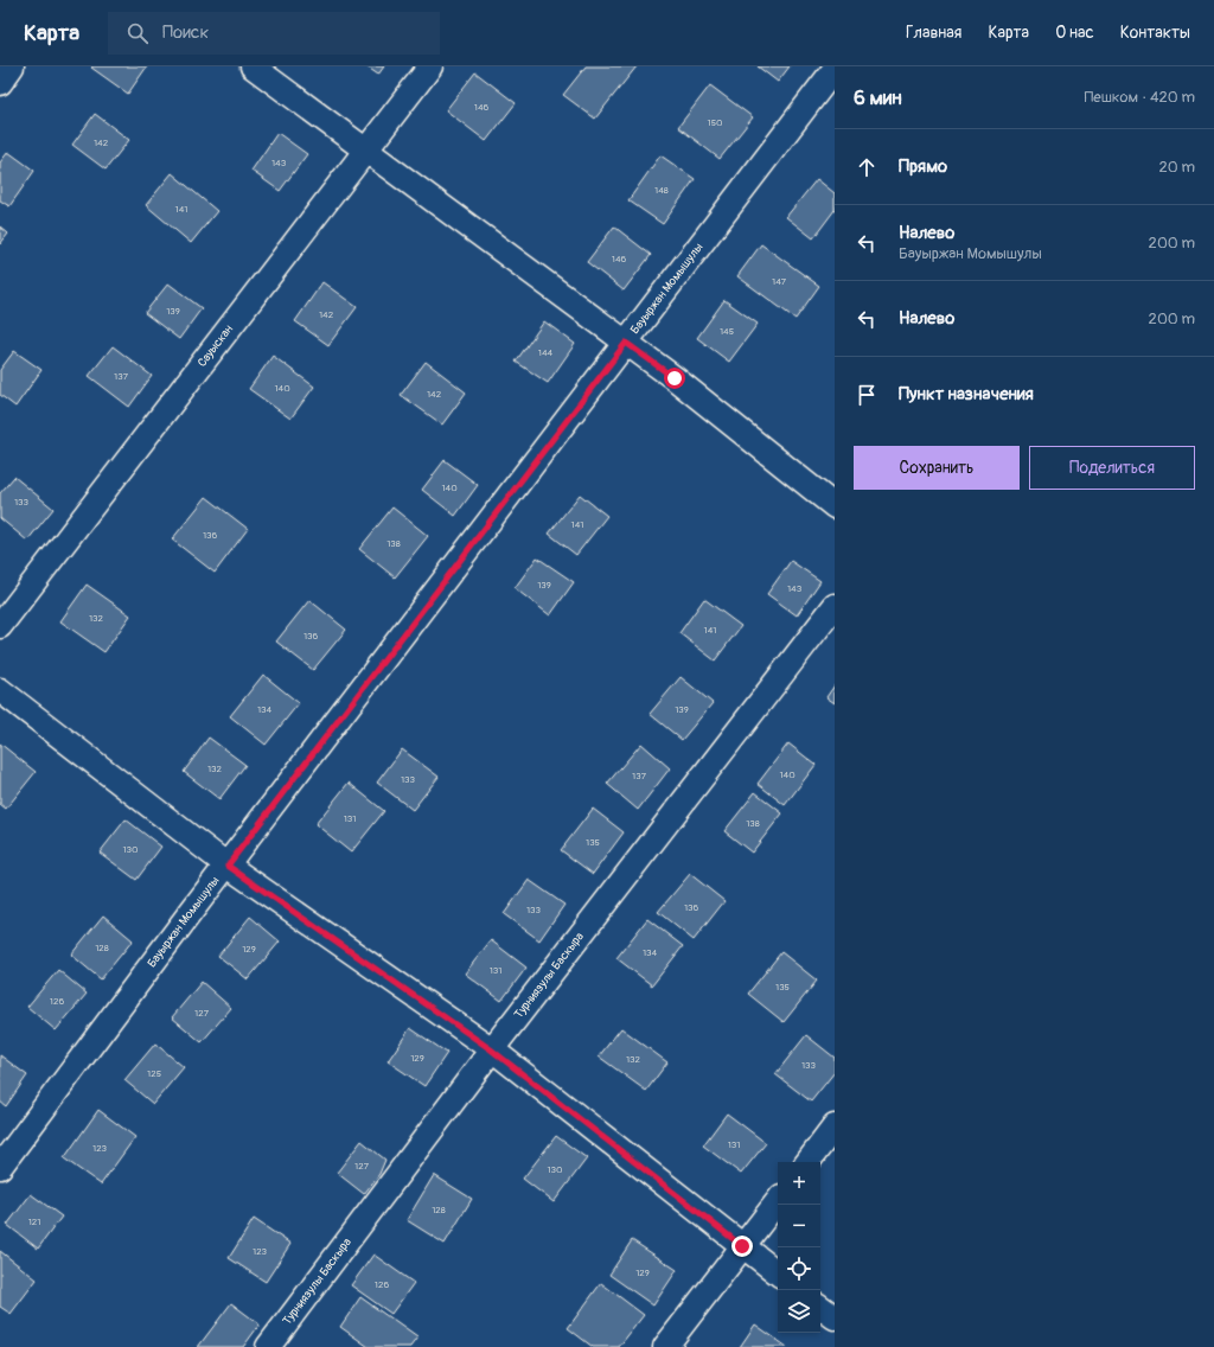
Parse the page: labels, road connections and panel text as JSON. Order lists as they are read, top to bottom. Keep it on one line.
{"streets":{"street":["Бауыржан Момышулы","Сауыскан","Турниязулы Баскыра"]},"house_numbers":["146","150","142","143","148","141","146","147","139","142","145","144","137","140","142","140","133","141","136","138","139","143","132","141","136","134","139","132","140","137","133","131","138","135","130","136","133","128","129","134","131","135","126","127","129","132","133","125","131","123","127","130","128","121","123","129","126"],"page":{"header":"Карта","search":"Поиск","nav":["Главная","Карта","О нас","Контакты"],"heading":["6 мин","Пешком · 420 m"],"list":[["Прямо","20 m"],["Налево","Бауыржан Момышулы","200 m"],["Налево","200 m"],"Пункт назначения"],"buttons":["Сохранить","Поделиться"],"map_buttons":["+","−"]}}
